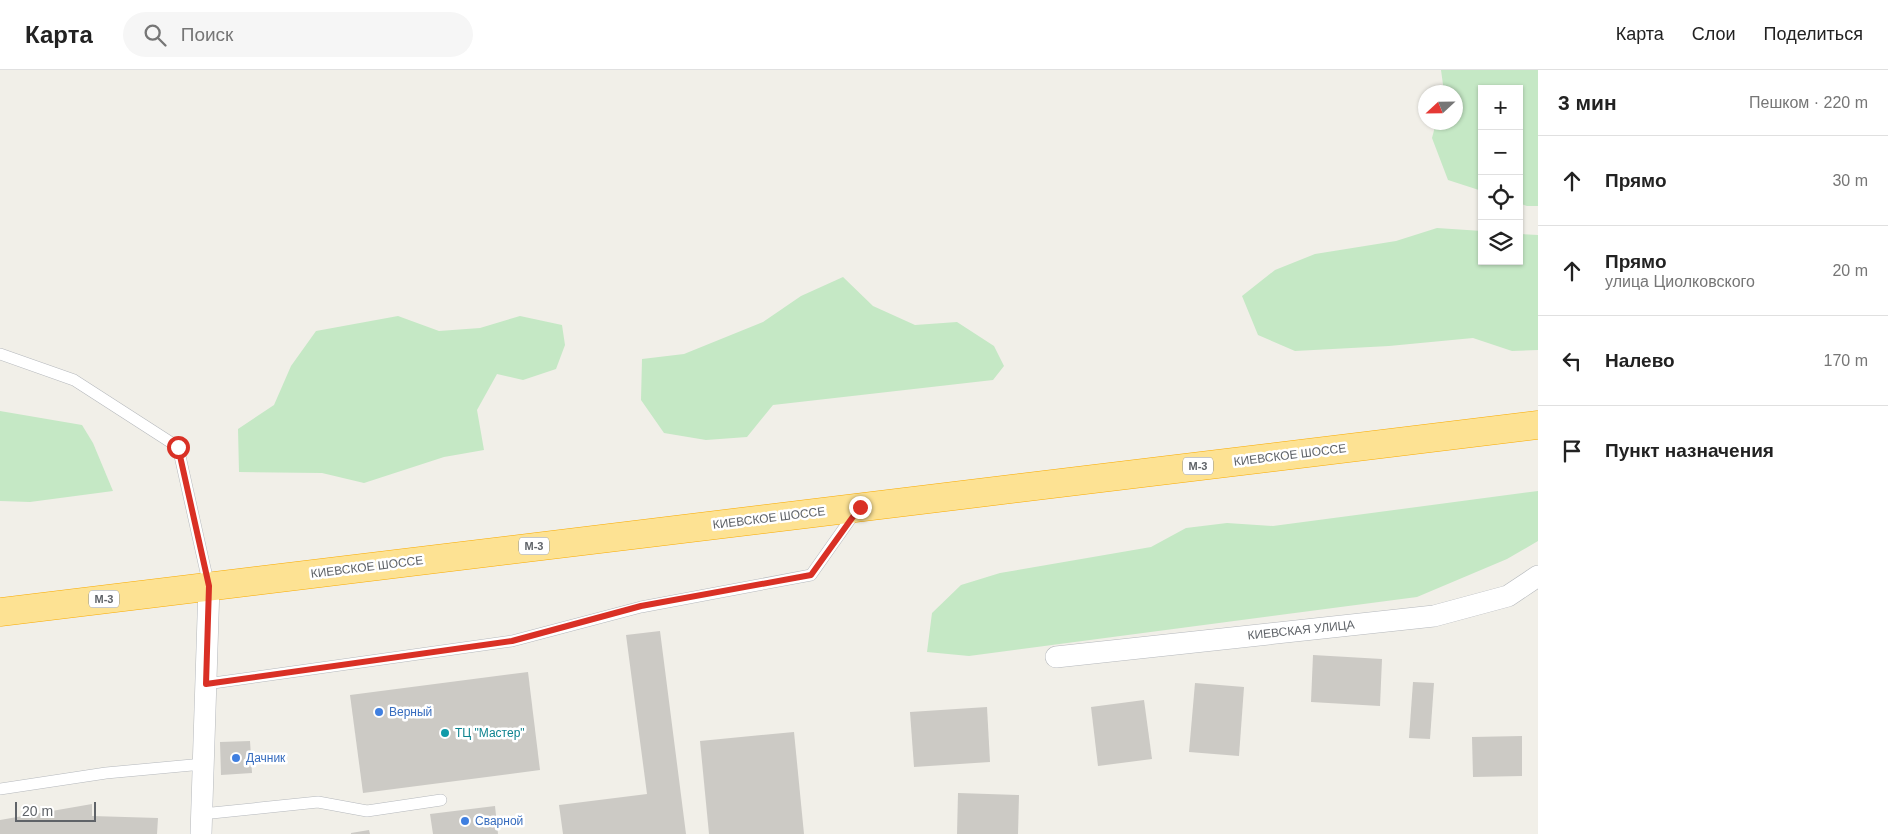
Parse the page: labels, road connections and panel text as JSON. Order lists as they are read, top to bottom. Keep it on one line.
{"streets":{"highway":["КИЕВСКОЕ ШОССЕ","М-3"],"street":["КИЕВСКАЯ УЛИЦА"]},"places":["Верный","ТЦ \"Мастер\"","Дачник","Сварной"],"scale_bar":"20 m","north":"left","page":{"header":"Карта","search":"Поиск","nav":["Карта","Слои","Поделиться"],"heading":["3 мин","Пешком · 220 m"],"map_buttons":["+","−"],"list":[["Прямо","30 m"],["Прямо","улица Циолковского","20 m"],["Налево","170 m"],"Пункт назначения"],"scale":"20 m"}}
